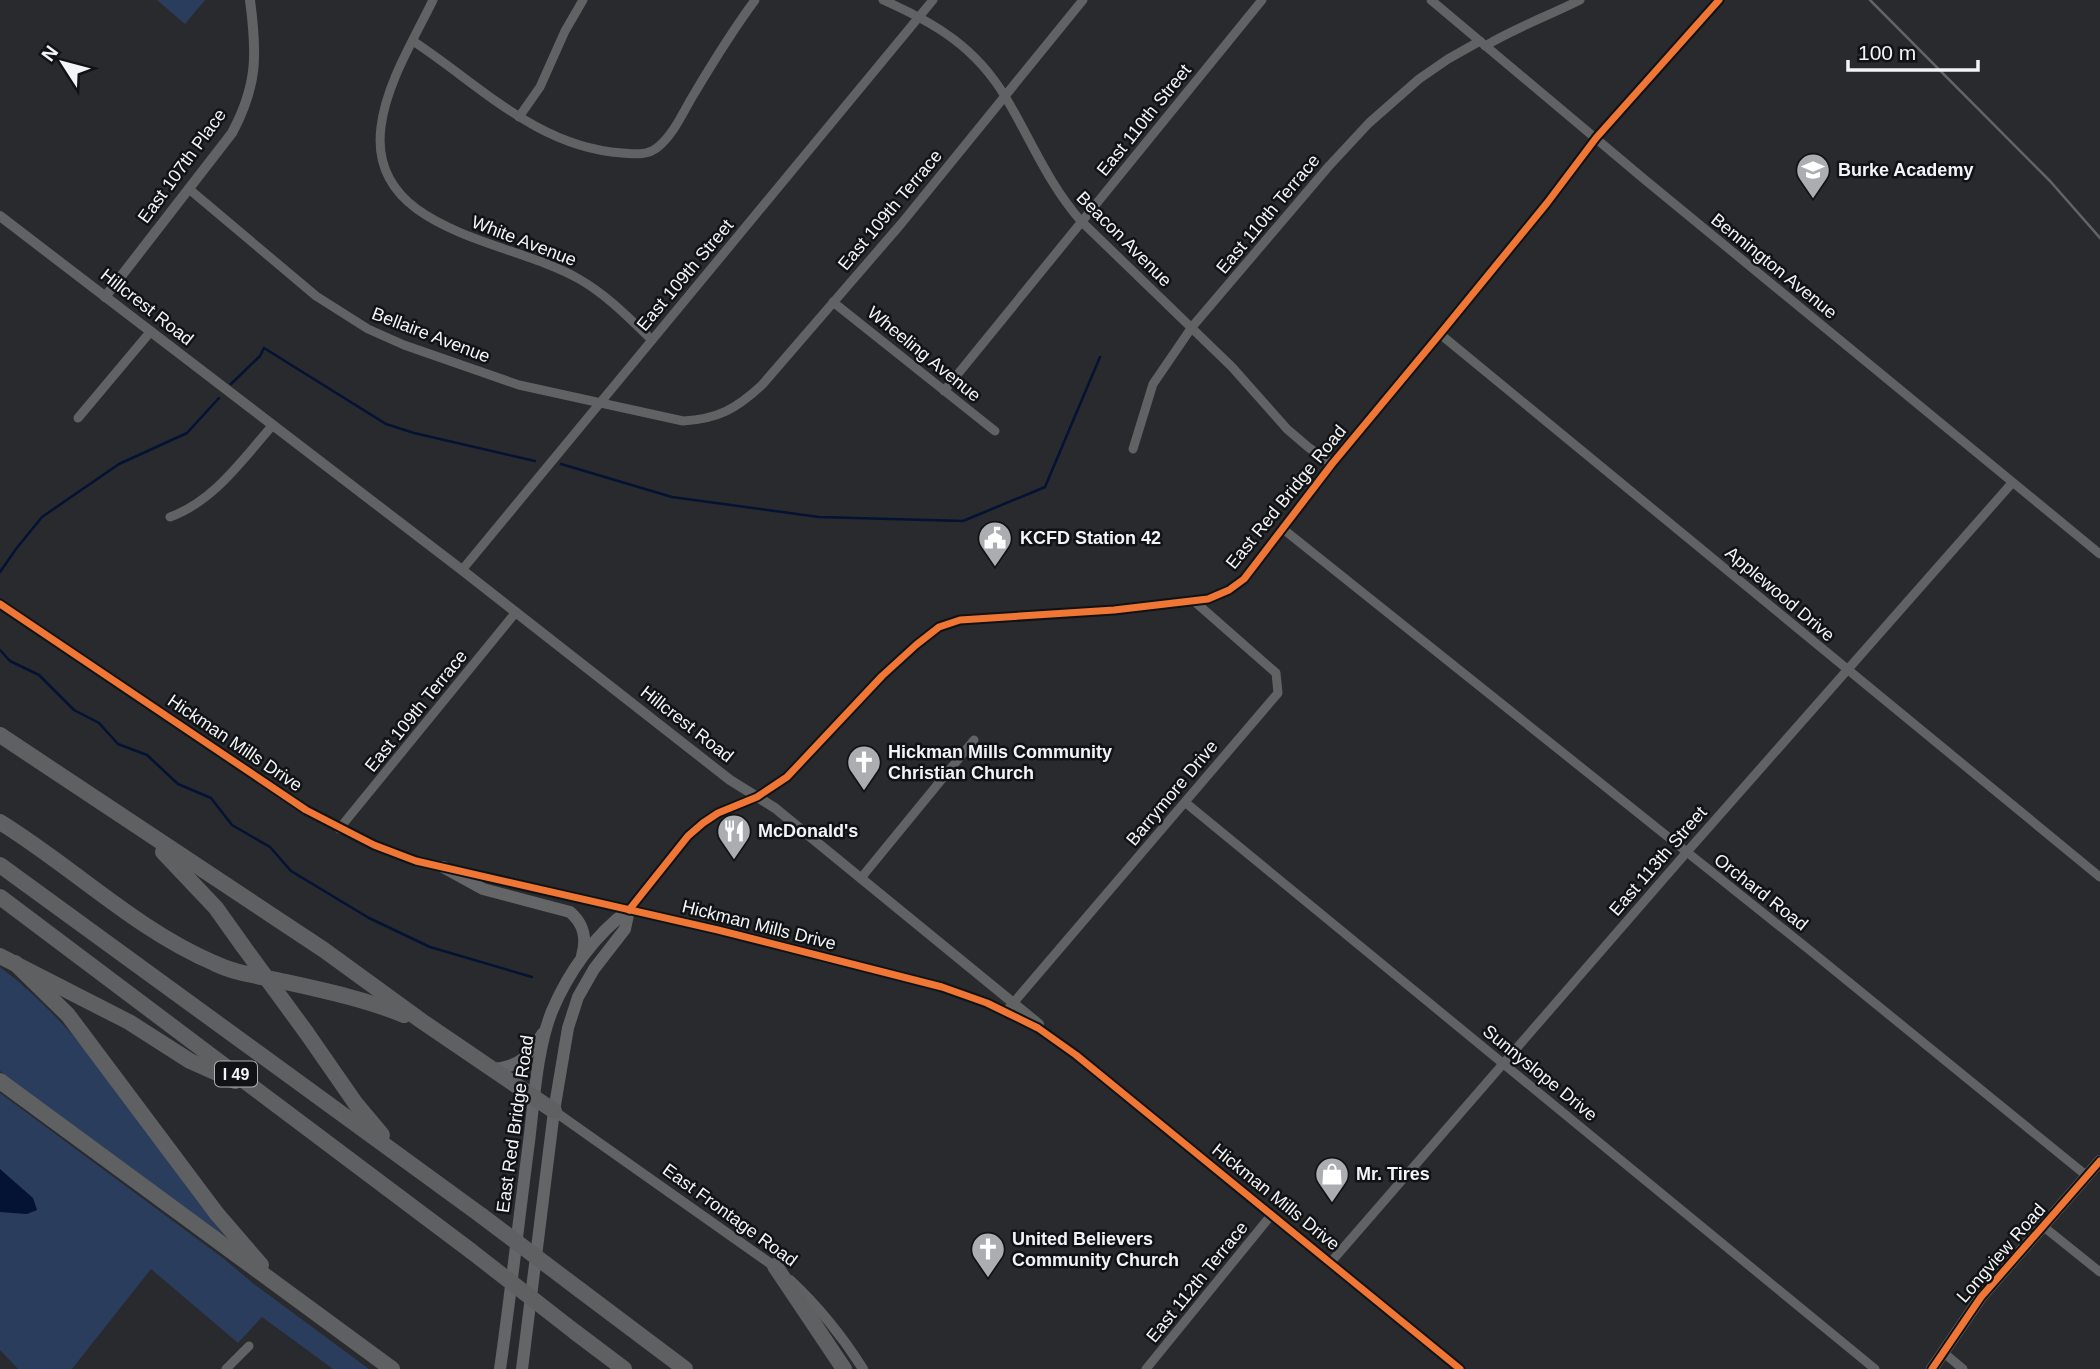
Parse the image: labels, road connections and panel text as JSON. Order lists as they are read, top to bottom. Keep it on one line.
{"streets":{"highway":["I 49"],"main road":["East Red Bridge Road","Longview Road"],"street":["East 110th Street","East 107th Place","East 109th Terrace","East 110th Terrace","Beacon Avenue","White Avenue","Bennington Avenue","East 109th Street","Hillcrest Road","Bellaire Avenue","Wheeling Avenue","Applewood Drive","Hickman Mills Drive","Barrymore Drive","East 113th Street","Orchard Road","Sunnyslope Drive","East Frontage Road","East 112th Terrace"]},"crossings":[["East 110th Street","Beacon Avenue"],["East 110th Street","Wheeling Avenue"],["East 107th Place","Hillcrest Road"],["East 107th Place","Bellaire Avenue"],["East 109th Terrace","Beacon Avenue"],["East 109th Terrace","Hillcrest Road"],["East 109th Terrace","Bellaire Avenue"],["East 109th Terrace","Wheeling Avenue"],["East 109th Terrace","Hickman Mills Drive"],["East 110th Terrace","Beacon Avenue"],["East 110th Terrace","Bennington Avenue"],["Beacon Avenue","East 109th Street"],["Beacon Avenue","East Red Bridge Road"],["White Avenue","East 109th Street"],["Bennington Avenue","East Red Bridge Road"],["Bennington Avenue","East 113th Street"],["East 109th Street","Hillcrest Road"],["East 109th Street","Bellaire Avenue"],["Hillcrest Road","East Red Bridge Road"],["Hillcrest Road","Hickman Mills Drive"],["Hillcrest Road","Barrymore Drive"],["East Red Bridge Road","Applewood Drive"],["East Red Bridge Road","Hickman Mills Drive"],["East Red Bridge Road","Barrymore Drive"],["East Red Bridge Road","Orchard Road"],["East Red Bridge Road","East Frontage Road"],["Applewood Drive","East 113th Street"],["Hickman Mills Drive","Barrymore Drive"],["Hickman Mills Drive","East 113th Street"],["Hickman Mills Drive","East 112th Terrace"],["Barrymore Drive","Sunnyslope Drive"],["East 113th Street","Orchard Road"],["East 113th Street","Sunnyslope Drive"],["Orchard Road","Longview Road"]],"places":{"school or university":["Burke Academy"],"public building":["KCFD Station 42"],"church":["Hickman Mills Community Christian Church","United Believers Community Church"],"restaurant":["McDonald's"],"shop":["Mr. Tires"]},"scale_bar":"100 m","north":"top left"}
